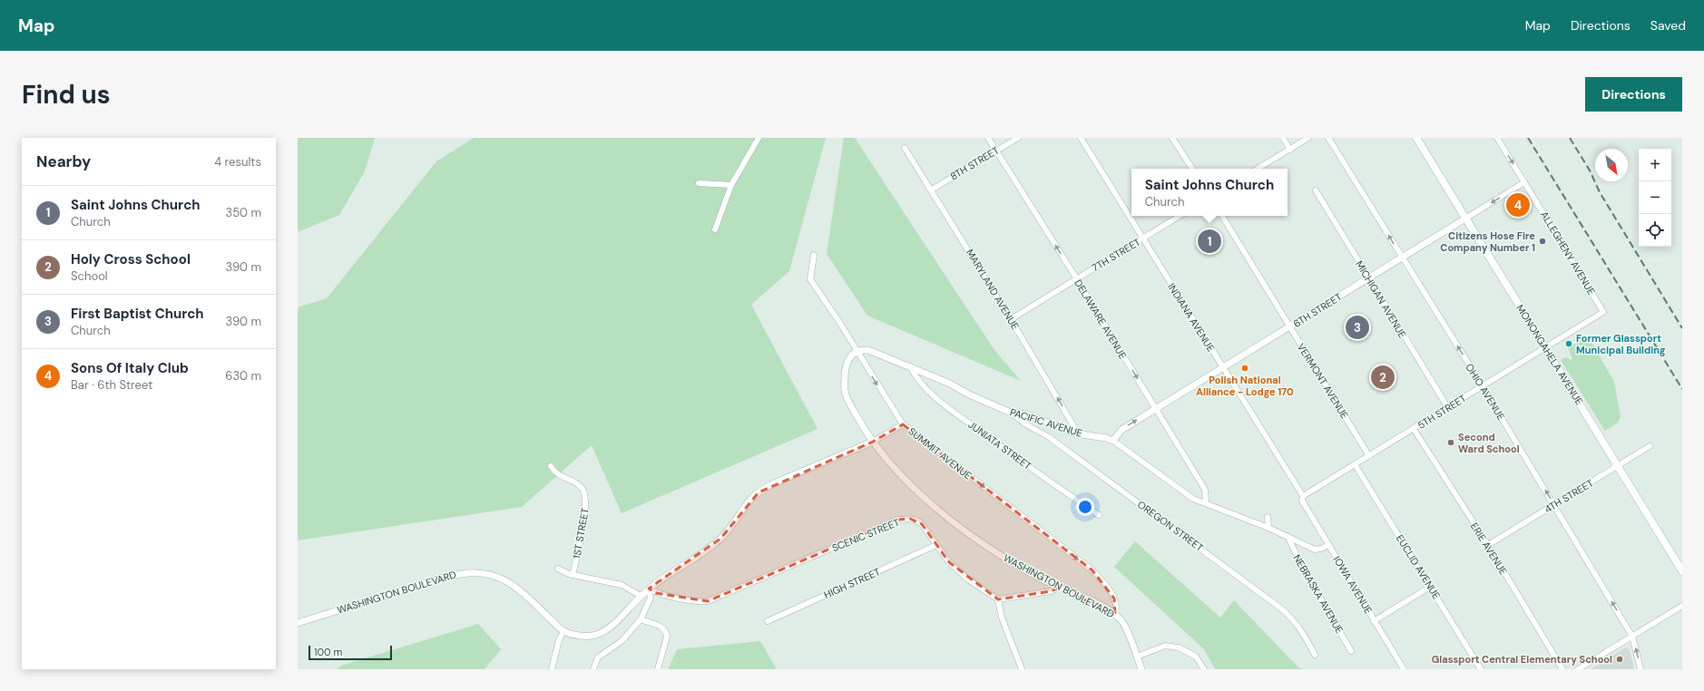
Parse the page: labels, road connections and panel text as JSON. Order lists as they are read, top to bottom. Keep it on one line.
{"streets":{"main road":["MONONGAHELA AVENUE"],"street":["8TH STREET","ALLEGHENY AVENUE","7TH STREET","MARYLAND AVENUE","MICHIGAN AVENUE","6TH STREET","INDIANA AVENUE","DELAWARE AVENUE","VERMONT AVENUE","OHIO AVENUE","5TH STREET","PACIFIC AVENUE","JUNIATA STREET","SUMMIT AVENUE","4TH STREET","OREGON STREET","1ST STREET","SCENIC STREET","ERIE AVENUE","EUCLID AVENUE","HIGH STREET","IOWA AVENUE","WASHINGTON BOULEVARD","NEBRASKA AVENUE"]},"crossings":[["8TH STREET","MARYLAND AVENUE"],["8TH STREET","DELAWARE AVENUE"],["ALLEGHENY AVENUE","6TH STREET"],["ALLEGHENY AVENUE","5TH STREET"],["7TH STREET","MARYLAND AVENUE"],["7TH STREET","INDIANA AVENUE"],["7TH STREET","DELAWARE AVENUE"],["MARYLAND AVENUE","PACIFIC AVENUE"],["MICHIGAN AVENUE","6TH STREET"],["MICHIGAN AVENUE","5TH STREET"],["6TH STREET","INDIANA AVENUE"],["6TH STREET","DELAWARE AVENUE"],["6TH STREET","MONONGAHELA AVENUE"],["6TH STREET","VERMONT AVENUE"],["6TH STREET","OHIO AVENUE"],["6TH STREET","PACIFIC AVENUE"],["INDIANA AVENUE","5TH STREET"],["INDIANA AVENUE","IOWA AVENUE"],["DELAWARE AVENUE","PACIFIC AVENUE"],["MONONGAHELA AVENUE","5TH STREET"],["MONONGAHELA AVENUE","4TH STREET"],["VERMONT AVENUE","5TH STREET"],["OHIO AVENUE","5TH STREET"],["OHIO AVENUE","4TH STREET"],["5TH STREET","ERIE AVENUE"],["5TH STREET","EUCLID AVENUE"],["5TH STREET","IOWA AVENUE"],["PACIFIC AVENUE","JUNIATA STREET"],["PACIFIC AVENUE","SUMMIT AVENUE"],["PACIFIC AVENUE","OREGON STREET"],["PACIFIC AVENUE","IOWA AVENUE"],["PACIFIC AVENUE","NEBRASKA AVENUE"],["SUMMIT AVENUE","WASHINGTON BOULEVARD"],["4TH STREET","ERIE AVENUE"],["SCENIC STREET","HIGH STREET"],["SCENIC STREET","WASHINGTON BOULEVARD"]],"one_way":["MARYLAND AVENUE","OHIO AVENUE","SUMMIT AVENUE"],"places":["Citizens Hose Fire Company Number 1","Former Glassport Municipal Building","Polish National Alliance - Lodge 170","Second Ward School","Glassport Central Elementary School"],"scale_bar":"100 m","north":"bottom right","page":{"header":"Map","nav":["Map","Directions","Saved"],"buttons":"Directions","title":"Find us","heading":["Nearby","4 results"],"map_buttons":["+","−"],"popup":["Saint Johns Church","Church"],"list":[{"mark":"1","name":"Saint Johns Church","note":"Church","value":"350 m"},{"mark":"2","name":"Holy Cross School","note":"School","value":"390 m"},{"mark":"3","name":"First Baptist Church","note":"Church","value":"390 m"},{"mark":"4","name":"Sons Of Italy Club","note":"Bar · 6th Street","value":"630 m"}],"pins":["4","1","3","2"],"scale":"100 m"}}
